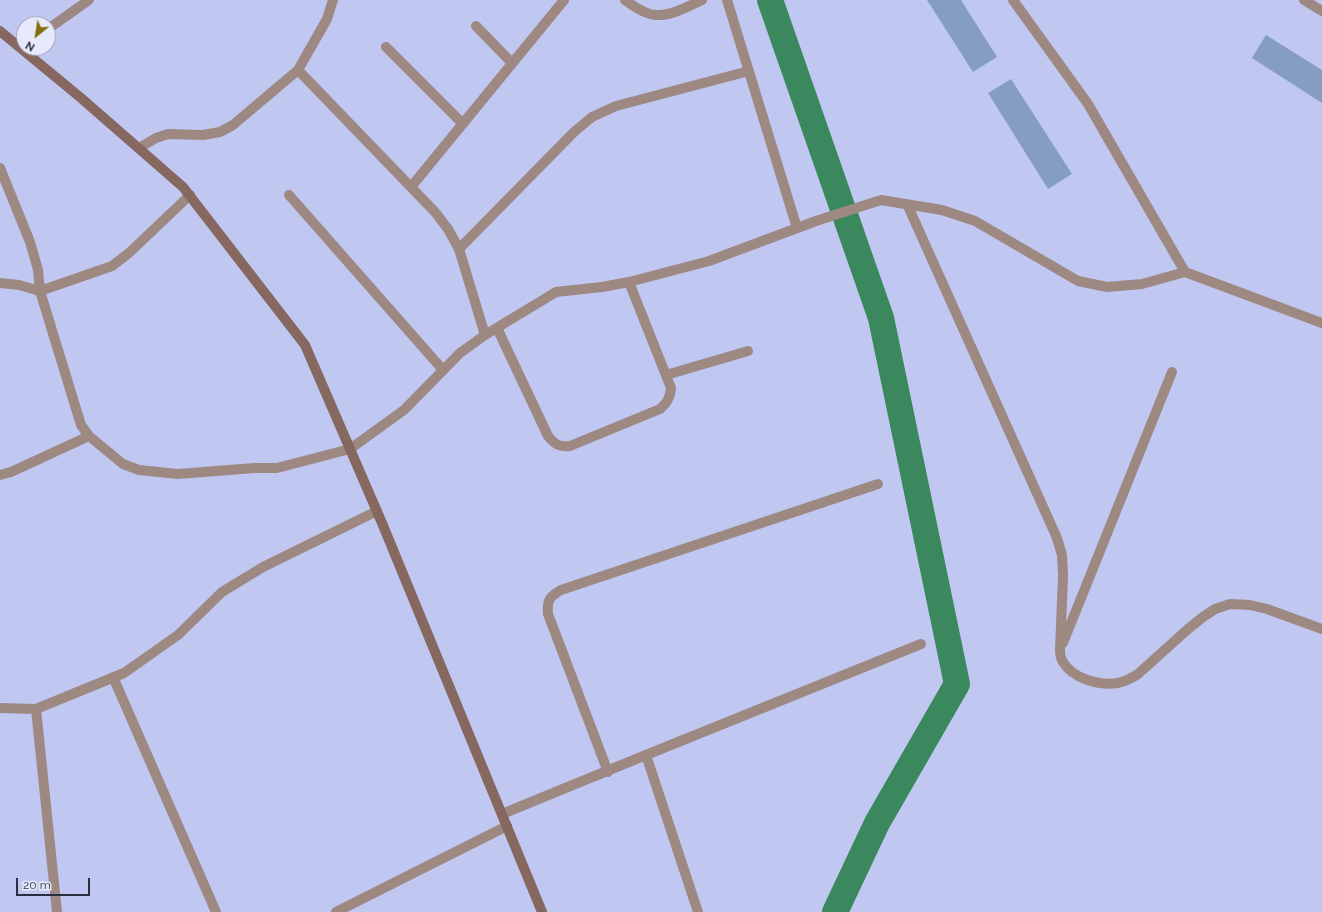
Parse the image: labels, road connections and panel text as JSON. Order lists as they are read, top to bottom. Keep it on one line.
{"scale_bar":"20 m","north":"bottom left"}
